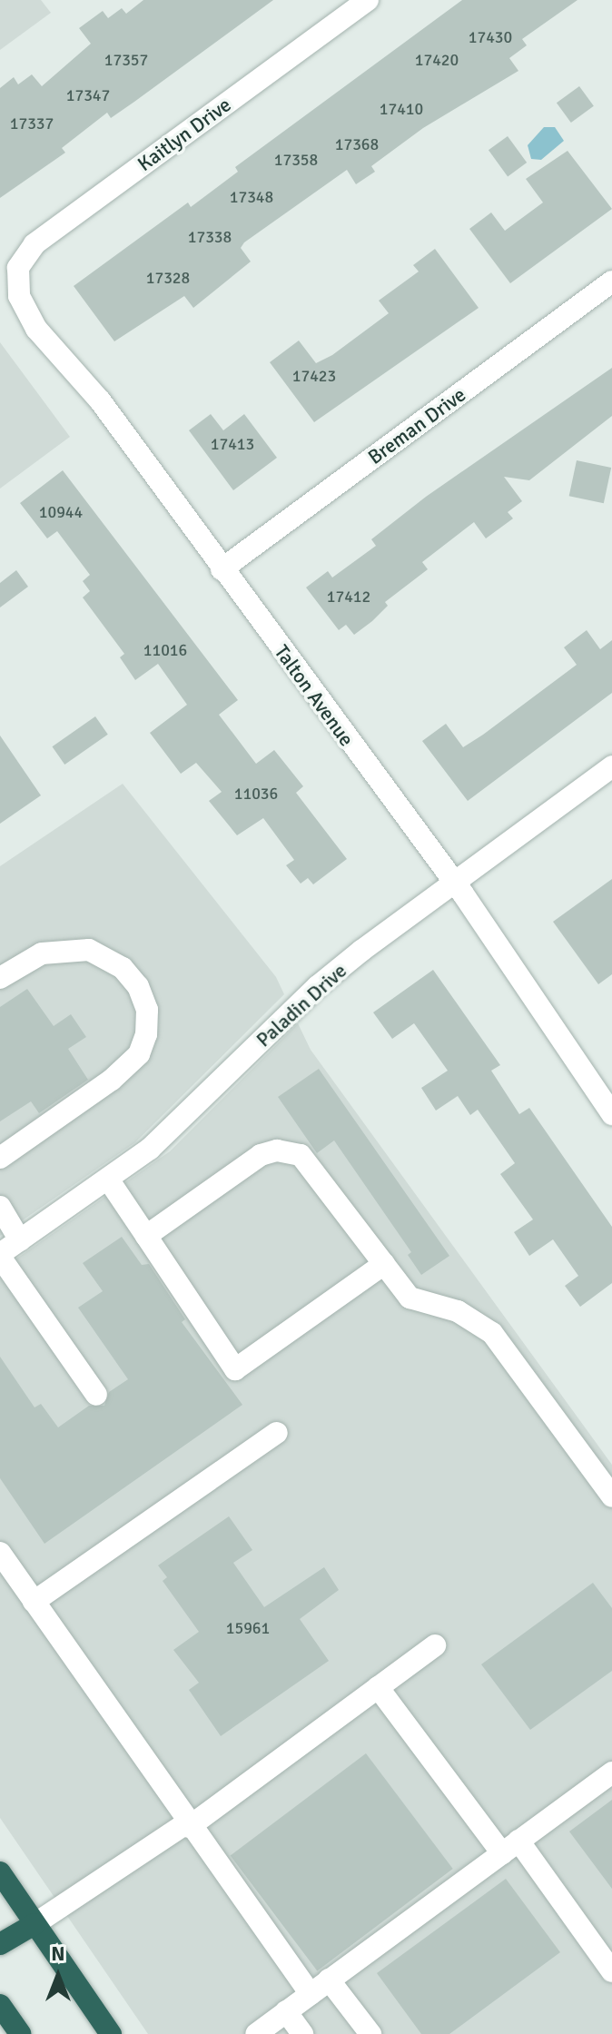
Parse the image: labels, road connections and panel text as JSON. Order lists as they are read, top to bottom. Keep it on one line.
{"streets":{"street":["Kaitlyn Drive","Breman Drive","Talton Avenue","Paladin Drive"]},"crossings":[["Kaitlyn Drive","Talton Avenue"],["Breman Drive","Talton Avenue"],["Talton Avenue","Paladin Drive"]],"house_numbers":["17430","17357","17420","17347","17410","17337","17368","17358","17348","17338","17328","17423","17413","10944","17412","11016","11036","15961"],"north":"top"}
